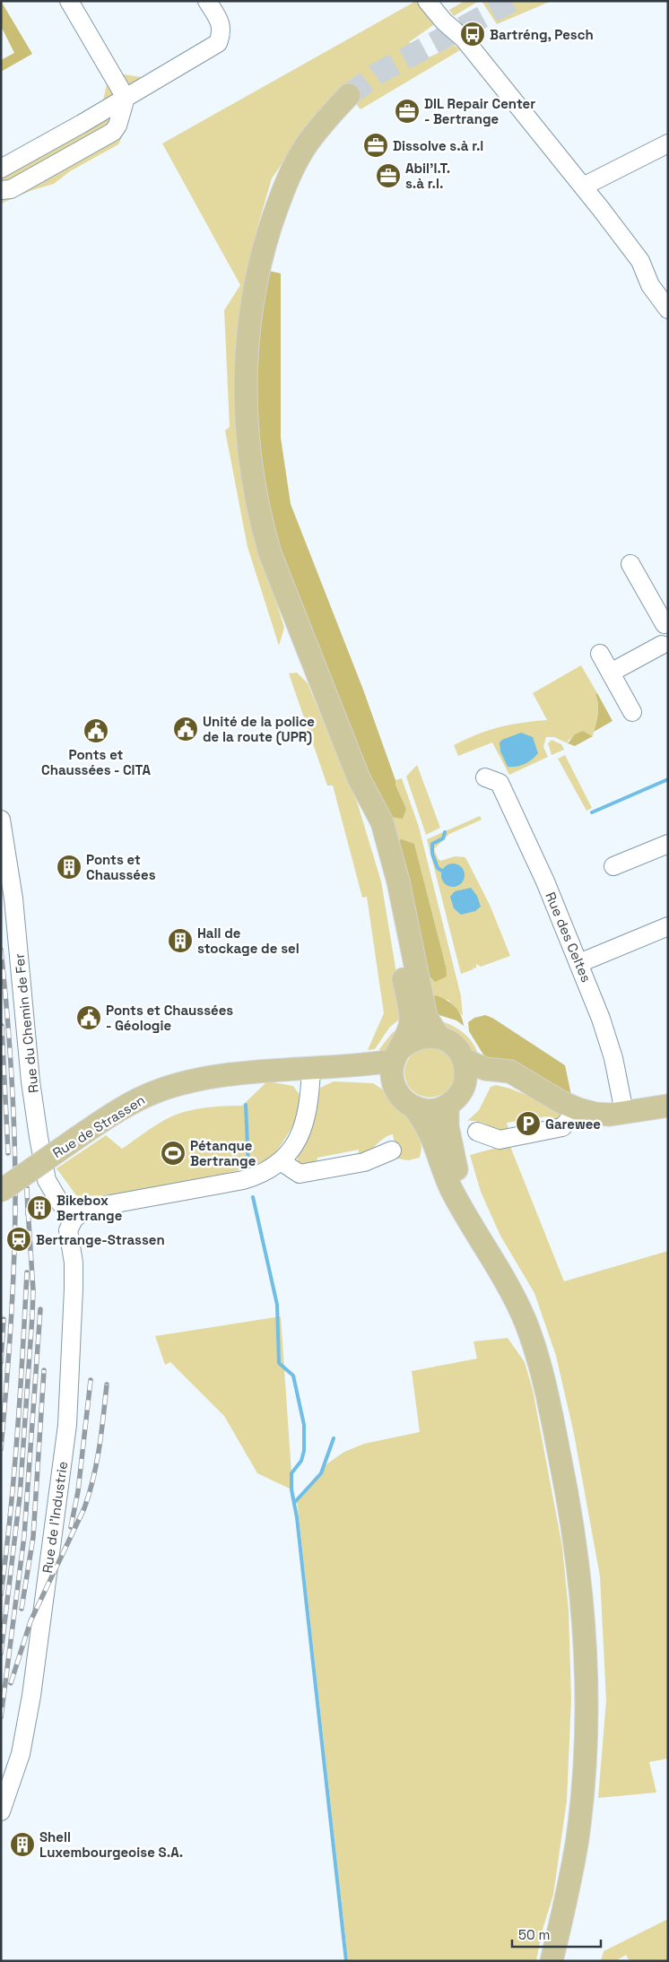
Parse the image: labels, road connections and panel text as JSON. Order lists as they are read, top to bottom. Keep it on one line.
{"streets":{"main road":["Rue de Strassen"],"street":["Rue des Celtes","Rue du Chemin de Fer","Rue de l'Industrie"]},"crossings":[["Rue du Chemin de Fer","Rue de l'Industrie"]],"places":{"bus stop":["Bartréng, Pesch"],"office":["DIL Repair Center - Bertrange","Dissolve s.à r.l","Abil'I.T. s.à r.l."],"public building":["Unité de la police de la route (UPR)","Ponts et Chaussées - CITA","Ponts et Chaussées - Géologie"],"building":["Ponts et Chaussées","Hall de stockage de sel","Bikebox Bertrange","Shell Luxembourgeoise S.A."],"parking":["Garewee"],"sports":["Pétanque Bertrange"],"station":["Bertrange-Strassen"]},"scale_bar":"50 m"}
